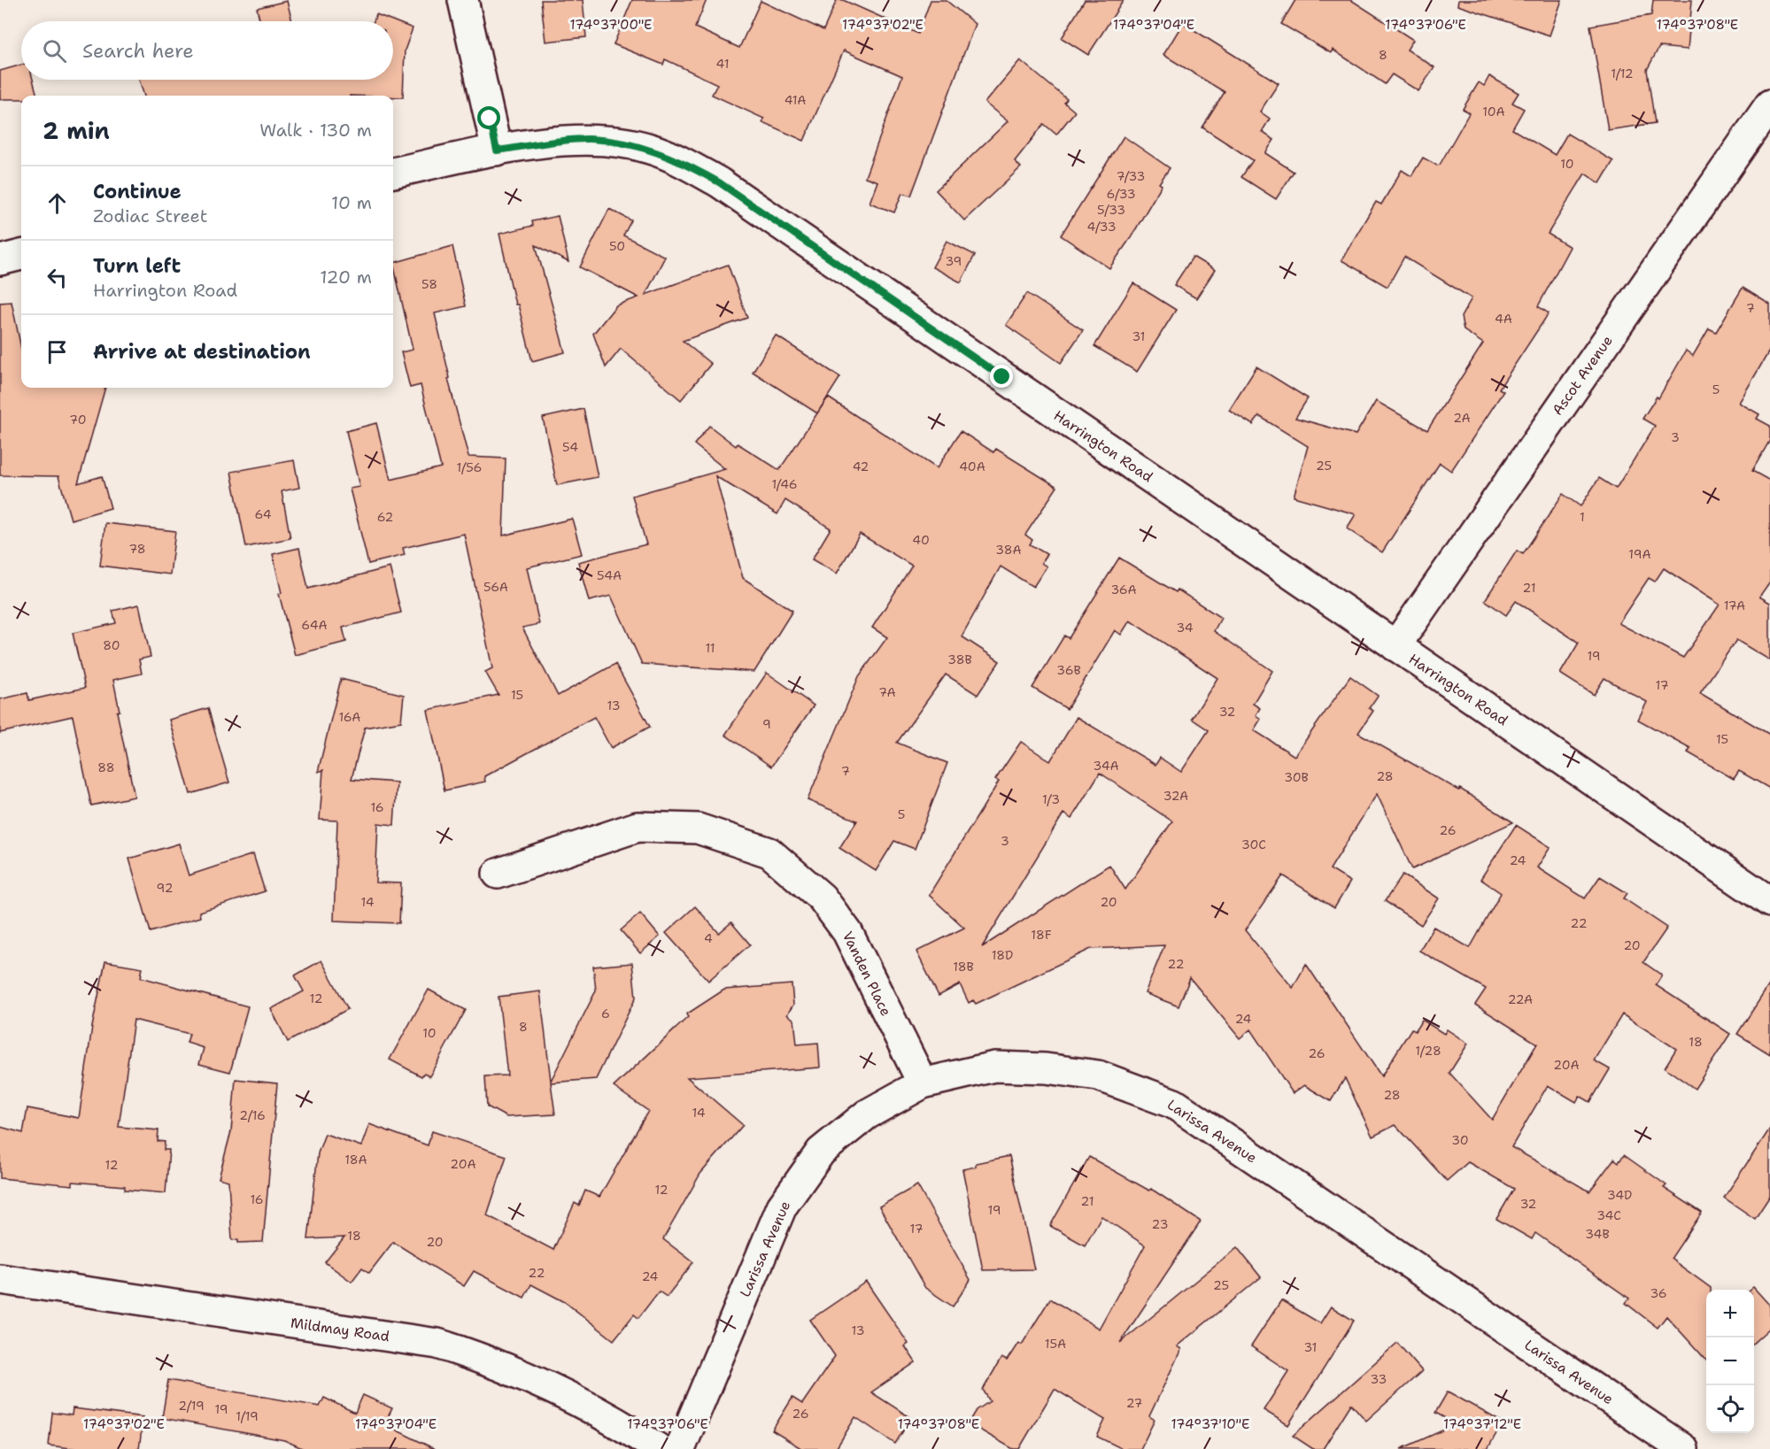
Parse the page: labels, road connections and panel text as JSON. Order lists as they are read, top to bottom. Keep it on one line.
{"streets":{"street":["Ascot Avenue","Harrington Road","Vanden Place","Larissa Avenue","Mildmay Road"]},"crossings":[["Ascot Avenue","Harrington Road"],["Vanden Place","Larissa Avenue"]],"house_numbers":["8","41","1/12","41A","10A","10","7/33","6/33","5/33","4/33","50","39","58","7","4A","31","5","2A","70","3","54","25","42","40A","1/56","1/46","64","62","1","40","78","38A","19A","54A","56A","21","36A","17A","64A","34","80","11","19","38B","36B","17","7A","15","13","32","16A","9","15","34A","88","7","28","30B","32A","1/3","16","5","26","3","30C","24","92","14","20","22","18F","4","20","18D","22","18B","12","22A","6","24","8","10","18","1/28","26","20A","28","14","2/16","30","18A","20A","12","12","34D","16","21","32","19","34C","23","17","34B","18","20","22","24","25","36","13","15A","31","33","27","2/19","19","26","1/19"],"page":{"search":"Search here","heading":["2 min","Walk · 130 m"],"list":[["Continue","Zodiac Street","10 m"],["Turn left","Harrington Road","120 m"],"Arrive at destination"],"map_buttons":["+","−"]},"coordinates":["174°37'00\"E","174°37'02\"E","174°37'04\"E","174°37'06\"E","174°37'08\"E","174°37'10\"E","174°37'12\"E"]}
